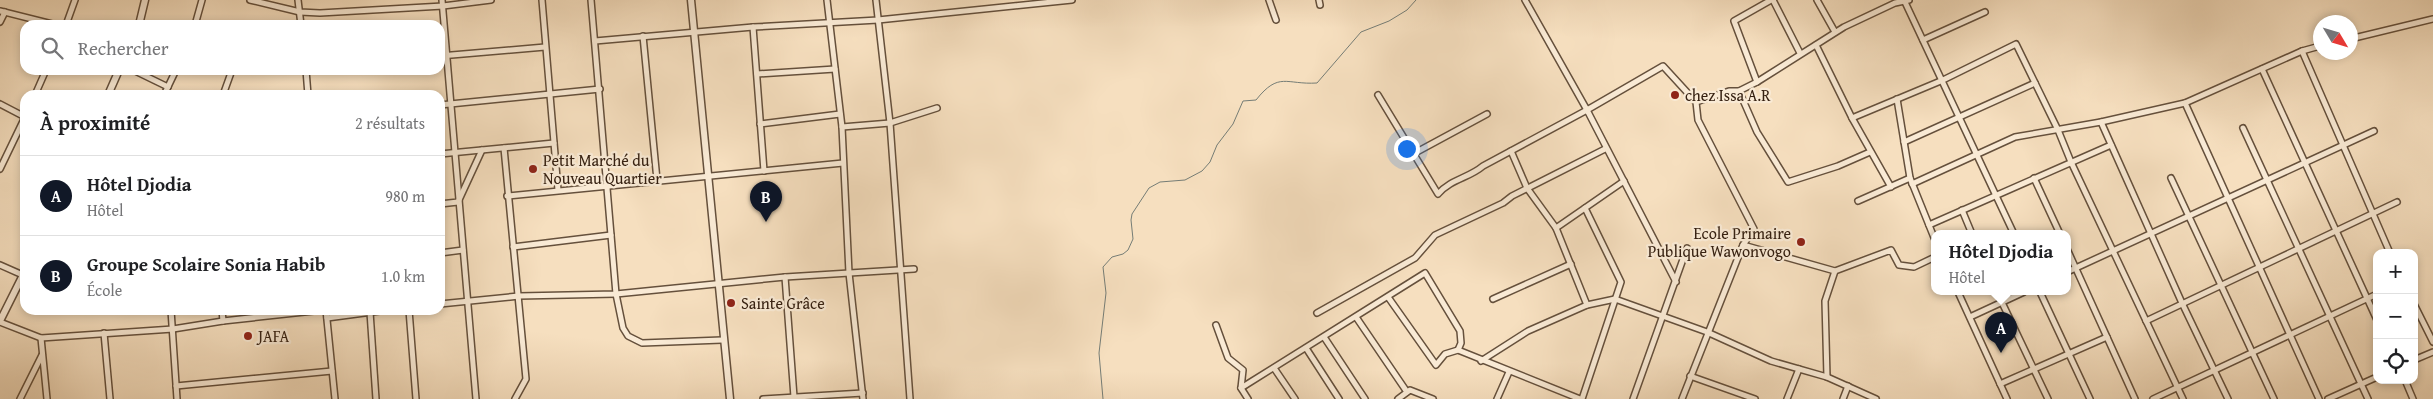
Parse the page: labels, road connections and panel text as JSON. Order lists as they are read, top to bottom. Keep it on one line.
{"places":["chez Issa A.R","Petit Marché du Nouveau Quartier","Ecole Primaire Publique Wawonvogo","Sainte Grâce","JAFA"],"north":"bottom right","page":{"search":"Rechercher","heading":["À proximité","2 résultats"],"list":[{"mark":"A","name":"Hôtel Djodia","note":"Hôtel","value":"980 m"},{"mark":"B","name":"Groupe Scolaire Sonia Habib","note":"École","value":"1.0 km"}],"pins":["B","A"],"popup":["Hôtel Djodia","Hôtel"],"map_buttons":["+","−"]}}
